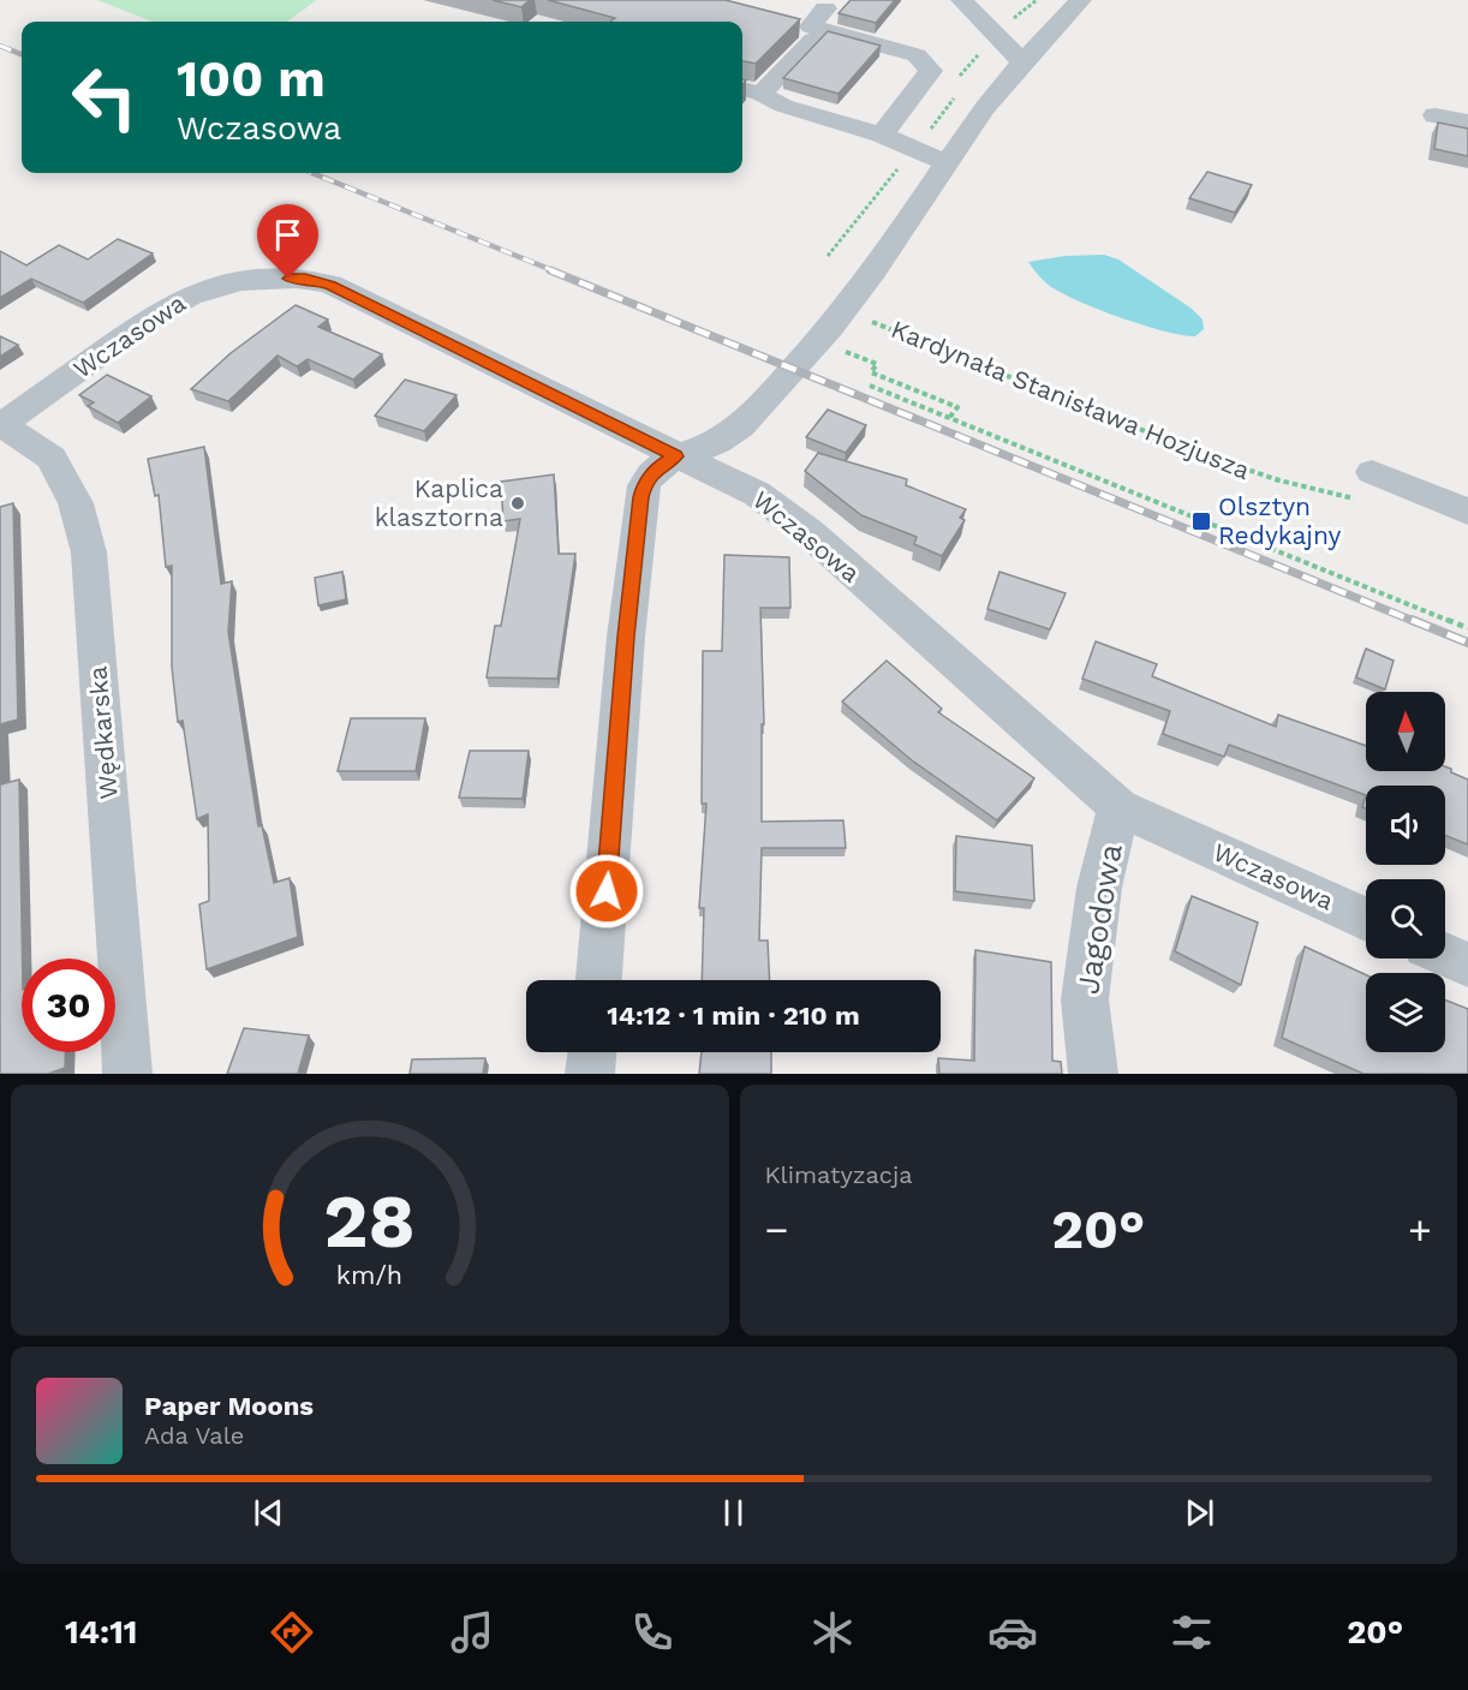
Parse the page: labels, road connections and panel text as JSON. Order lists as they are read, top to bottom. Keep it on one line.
{"streets":{"street":["Wczasowa","Wędkarska","Jagodowa"],"path":["Kardynała Stanisława Hozjusza"]},"crossings":[["Wczasowa","Wędkarska"],["Wczasowa","Jagodowa"]],"places":{"other":["Kaplica klasztorna"],"transit":["Olsztyn Redykajny"]},"north":"top","page":{"turn":["100 m","Wczasowa"],"limit":"30","trip":"14:12 · 1 min · 210 m","tile":"Klimatyzacja","heat":["−","20°","+"],"song":["Paper Moons","Ada Vale"],"tabs":["14:11","20°"],"gauge":["28","km/h"]}}
